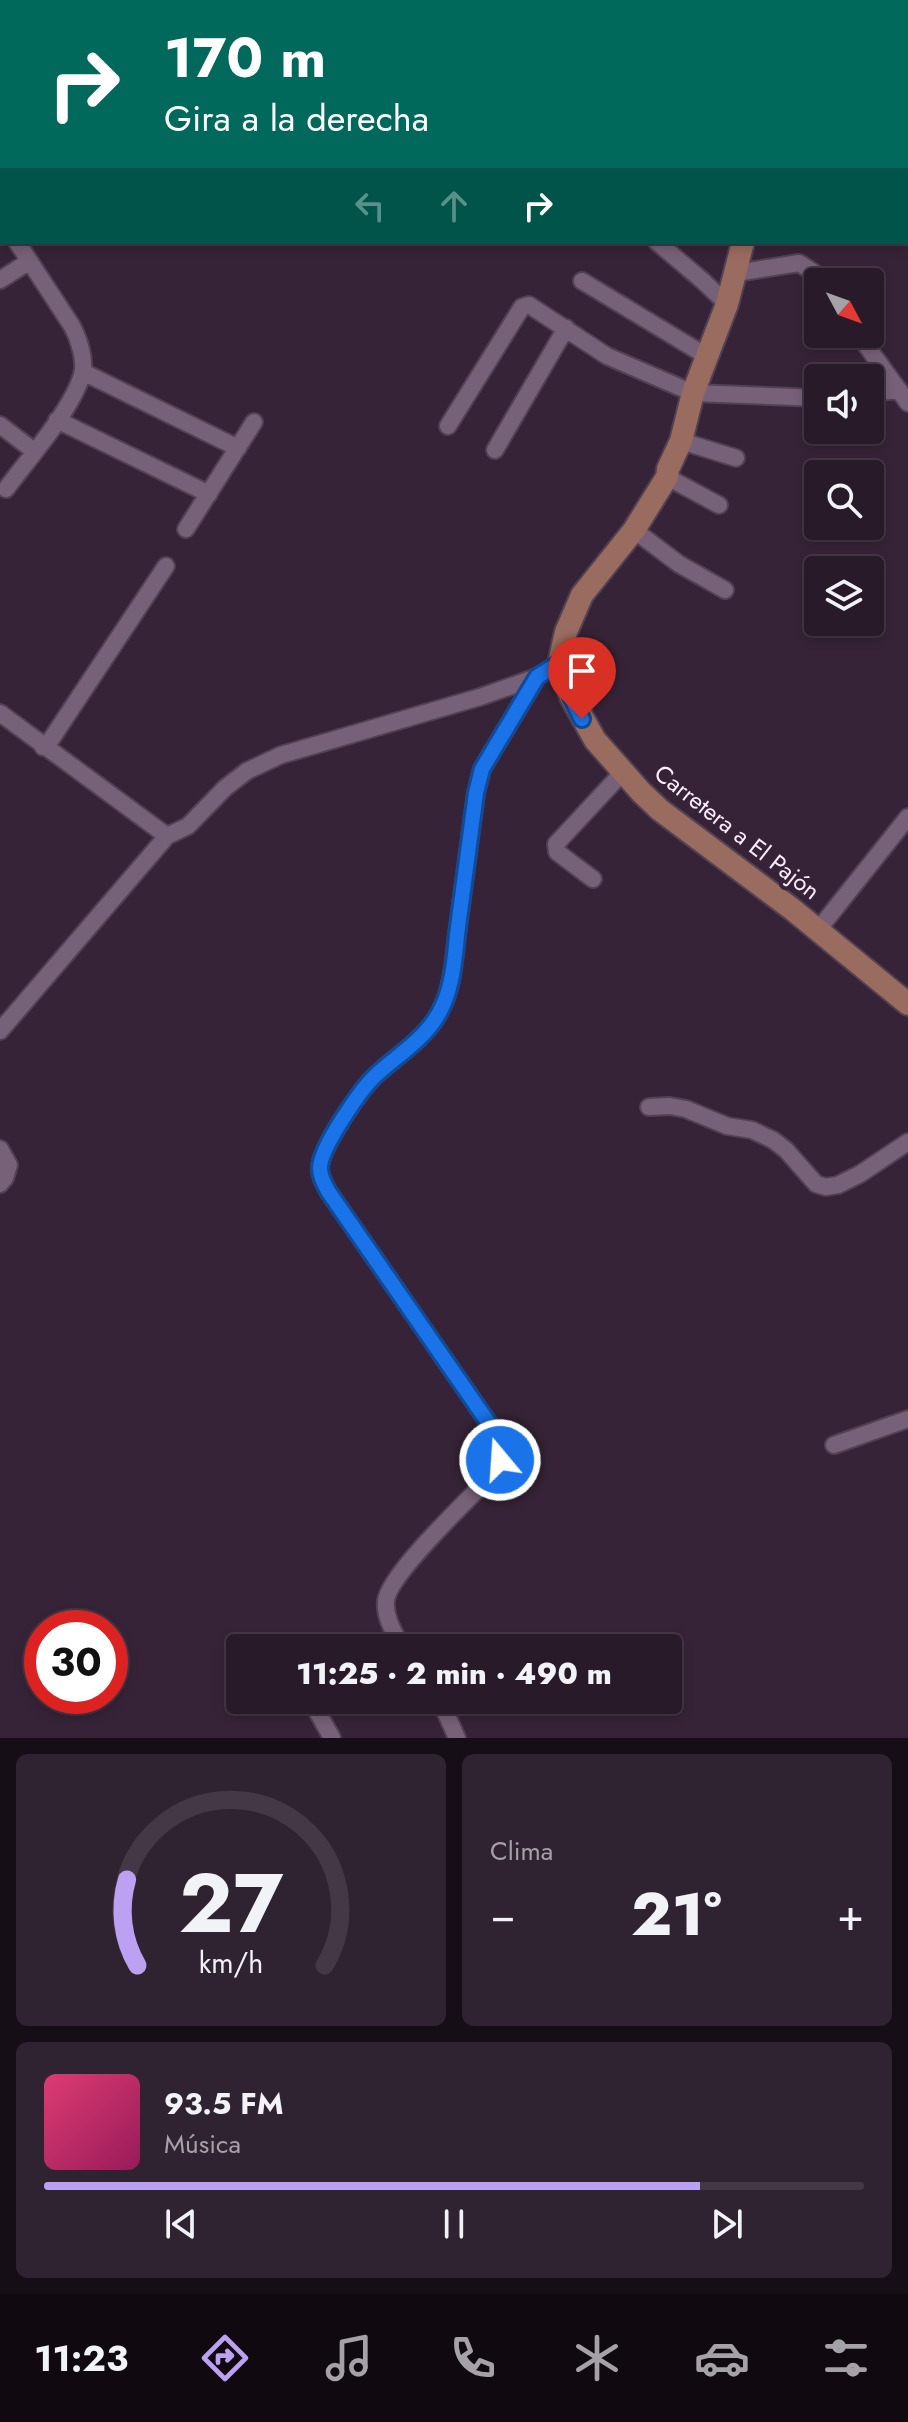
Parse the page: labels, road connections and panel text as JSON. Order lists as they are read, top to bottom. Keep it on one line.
{"streets":{"street":["Carretera a El Pajón"]},"north":"bottom right","page":{"turn":["170 m","Gira a la derecha"],"limit":"30","trip":"11:25 · 2 min · 490 m","tile":"Clima","heat":["−","21°","+"],"song":["93.5 FM","Música"],"tabs":"11:23","gauge":["27","km/h"]}}
